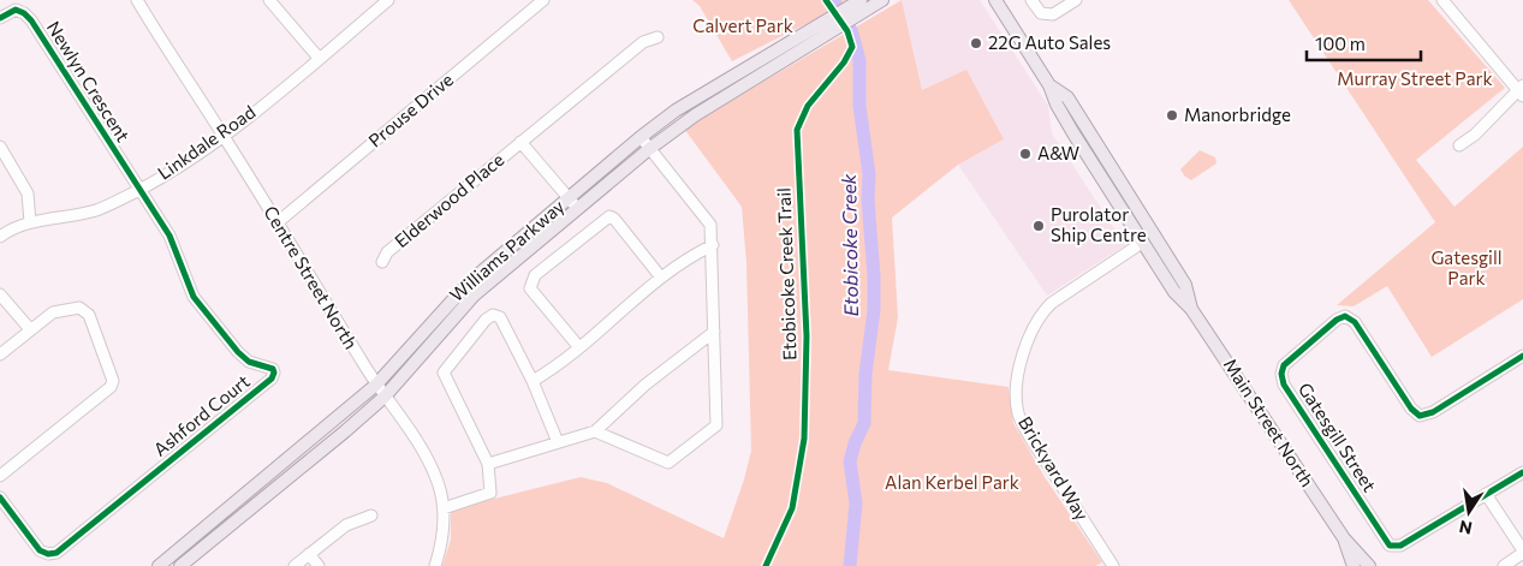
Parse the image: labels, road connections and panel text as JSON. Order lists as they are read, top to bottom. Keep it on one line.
{"streets":{"main road":["Williams Parkway","Main Street North"],"street":["Newlyn Crescent","Prouse Drive","Linkdale Road","Elderwood Place","Centre Street North","Ashford Court","Gatesgill Street","Brickyard Way"],"cycle path":["Etobicoke Creek Trail"]},"crossings":[["Newlyn Crescent","Linkdale Road"],["Newlyn Crescent","Ashford Court"],["Prouse Drive","Centre Street North"],["Linkdale Road","Centre Street North"],["Linkdale Road","Ashford Court"],["Elderwood Place","Williams Parkway"],["Williams Parkway","Centre Street North"],["Main Street North","Brickyard Way"]],"water":["Etobicoke Creek"],"parks":["Calvert Park","Murray Street Park","Gatesgill Park","Alan Kerbel Park"],"places":["22G Auto Sales","Manorbridge","A&W","Purolator Ship Centre"],"scale_bar":"100 m","north":"bottom"}
